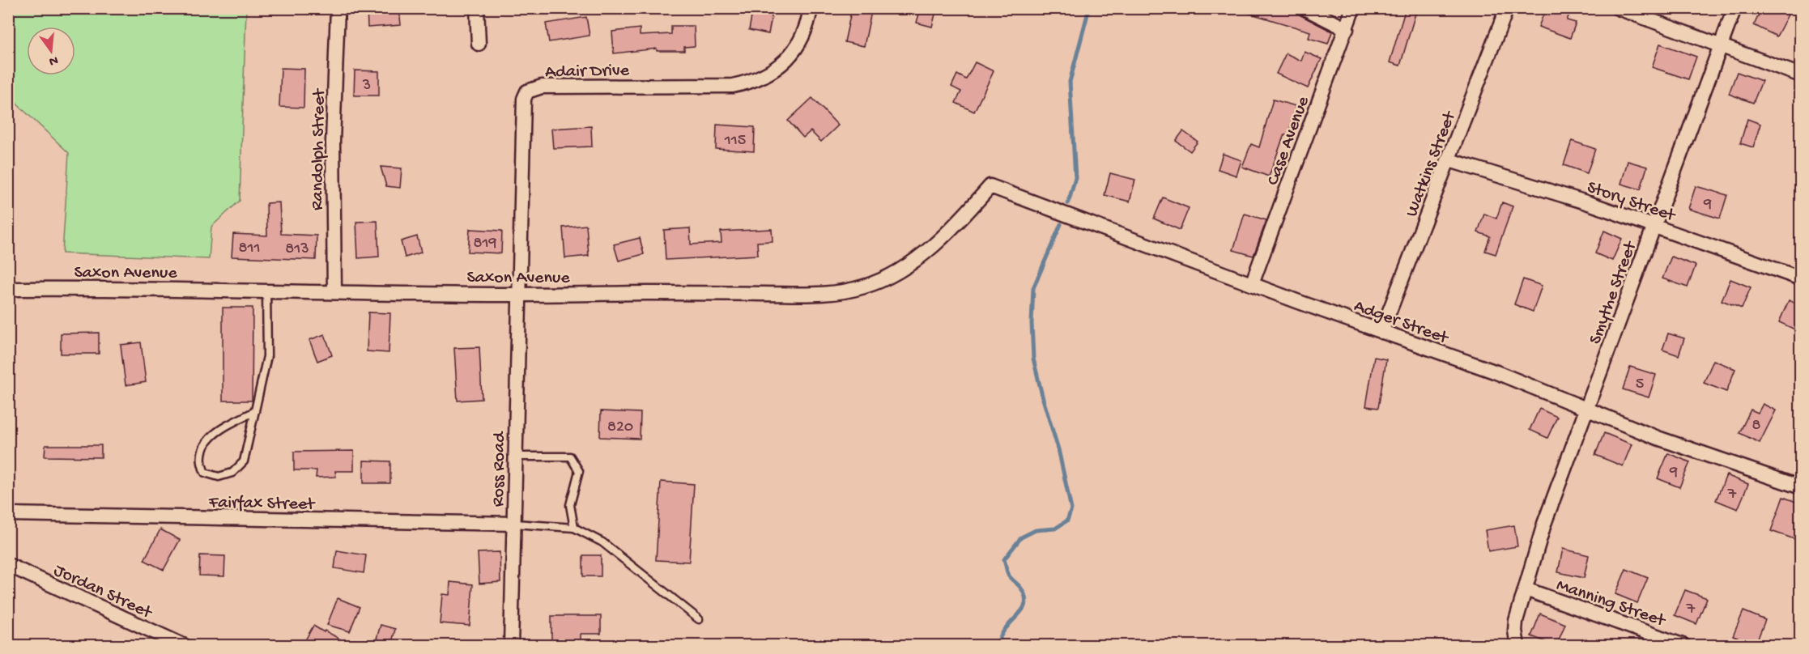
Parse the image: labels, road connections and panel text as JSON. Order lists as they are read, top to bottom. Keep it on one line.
{"streets":{"street":["Adair Drive","Case Avenue","Randolph Street","Watkins Street","Story Street","Saxon Avenue","Smythe Street","Adger Street","Ross Road","Fairfax Street","Jordan Street","Manning Street"]},"crossings":[["Adair Drive","Saxon Avenue"],["Adair Drive","Ross Road"],["Case Avenue","Adger Street"],["Randolph Street","Saxon Avenue"],["Watkins Street","Story Street"],["Watkins Street","Adger Street"],["Story Street","Smythe Street"],["Saxon Avenue","Adger Street"],["Saxon Avenue","Ross Road"],["Smythe Street","Adger Street"],["Smythe Street","Manning Street"],["Ross Road","Fairfax Street"]],"house_numbers":["3","115","9","819","811","813","5","8","820","9","7","7"],"north":"bottom"}
